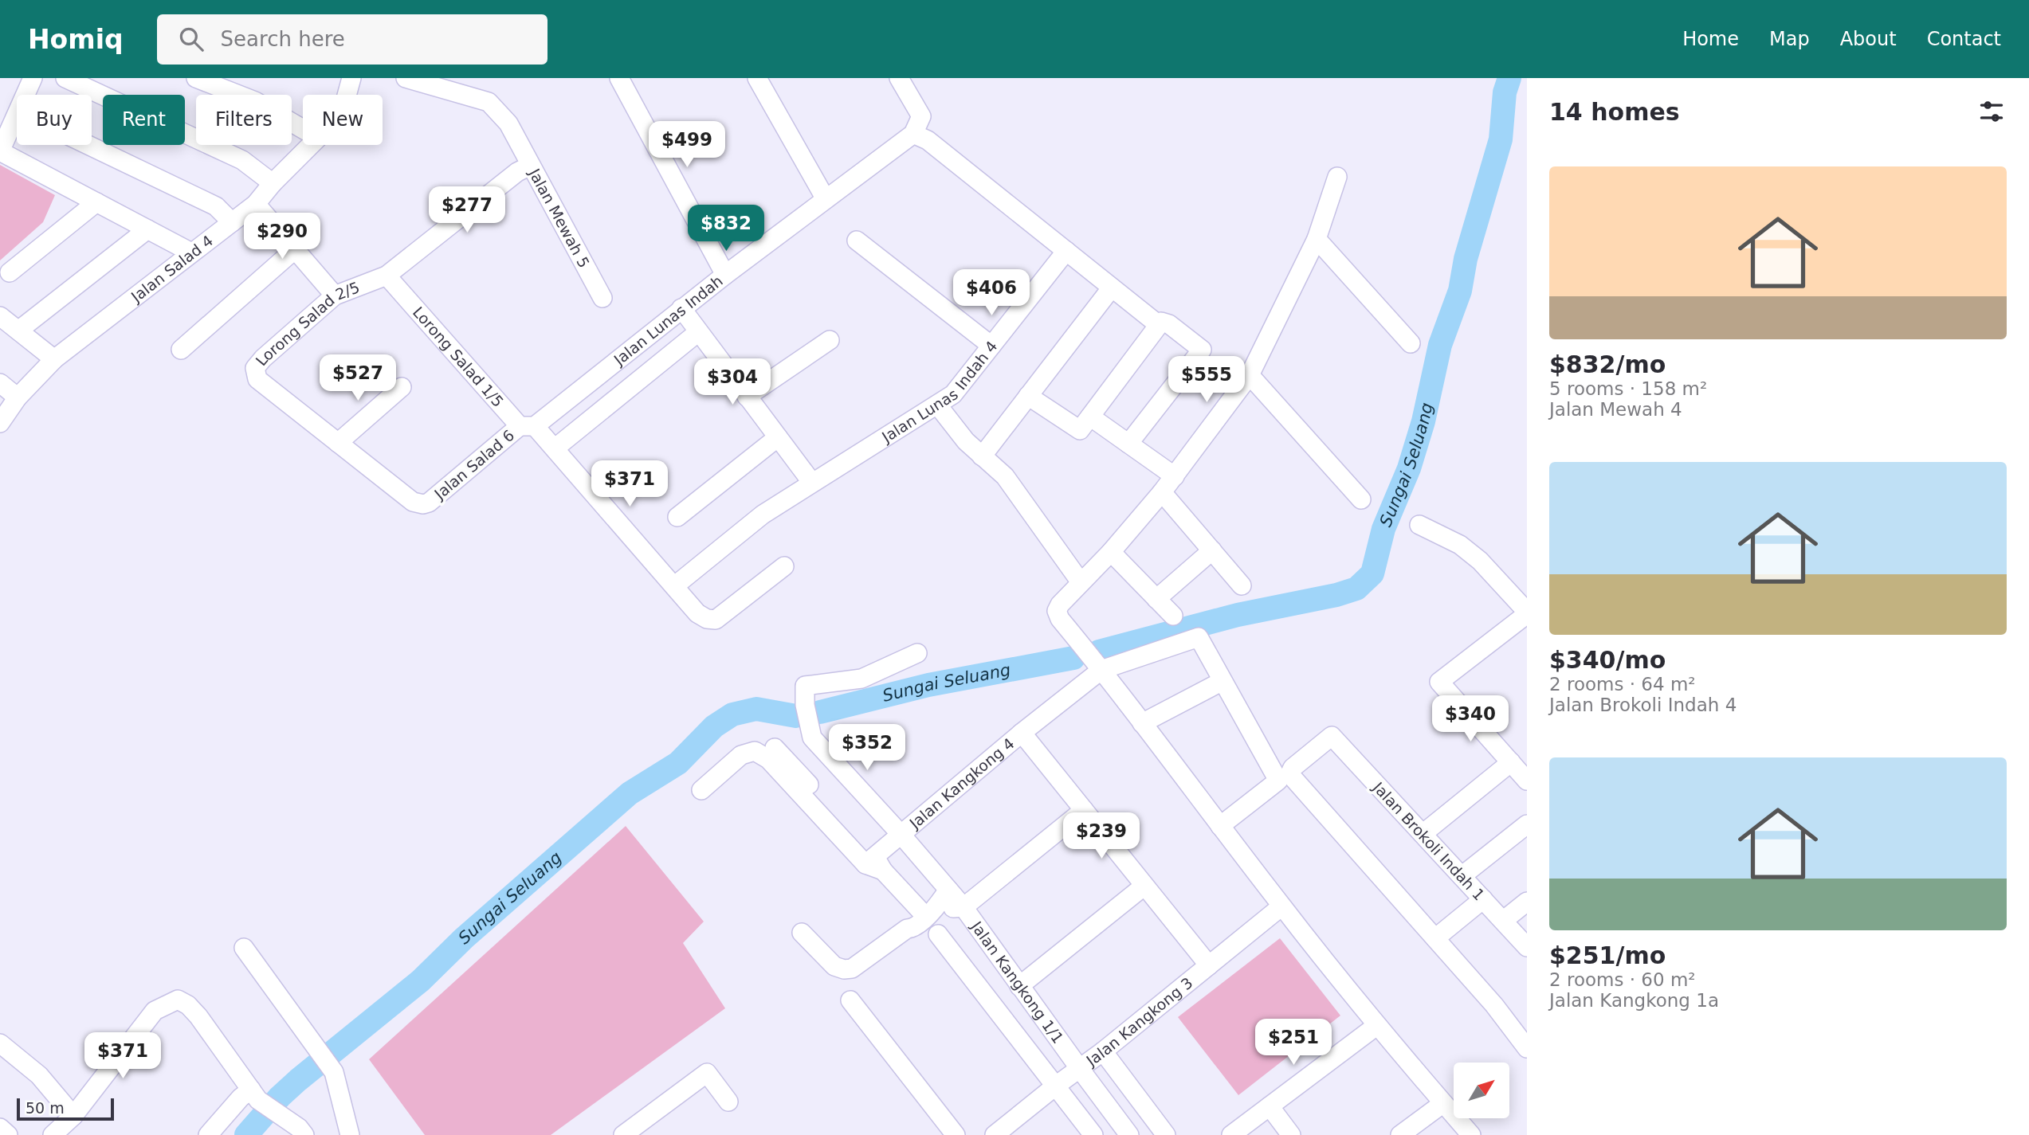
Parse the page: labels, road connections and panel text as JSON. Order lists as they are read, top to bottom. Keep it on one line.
{"streets":{"street":["Jalan Mewah 5","Jalan Salad 4","Jalan Lunas Indah","Lorong Salad 2/5","Lorong Salad 1/5","Jalan Lunas Indah 4","Jalan Salad 6","Jalan Kangkong 4","Jalan Brokoli Indah 1","Jalan Kangkong 1/1","Jalan Kangkong 3"]},"crossings":[["Jalan Mewah 5","Lorong Salad 2/5"],["Jalan Lunas Indah","Lorong Salad 1/5"],["Jalan Lunas Indah","Jalan Salad 6"],["Lorong Salad 2/5","Lorong Salad 1/5"],["Lorong Salad 2/5","Jalan Salad 6"],["Lorong Salad 1/5","Jalan Lunas Indah 4"],["Lorong Salad 1/5","Jalan Salad 6"],["Jalan Kangkong 4","Jalan Kangkong 1/1"],["Jalan Kangkong 1/1","Jalan Kangkong 3"]],"water":["Sungai Seluang"],"scale_bar":"50 m","north":"top right","page":{"header":"Homiq","search":"Search here","nav":["Home","Map","About","Contact"],"heading":"14 homes","chip":["Buy","Rent","Filters","New"],"price":["$499","$277","$832","$290","$406","$527","$555","$304","$371","$340","$352","$239","$251","$371"],"list":[{"name":"$832/mo","note":"5 rooms · 158 m² · Jalan Mewah 4"},{"name":"$340/mo","note":"2 rooms · 64 m² · Jalan Brokoli Indah 4"},{"name":"$251/mo","note":"2 rooms · 60 m² · Jalan Kangkong 1a"}],"scale":"50 m"}}
